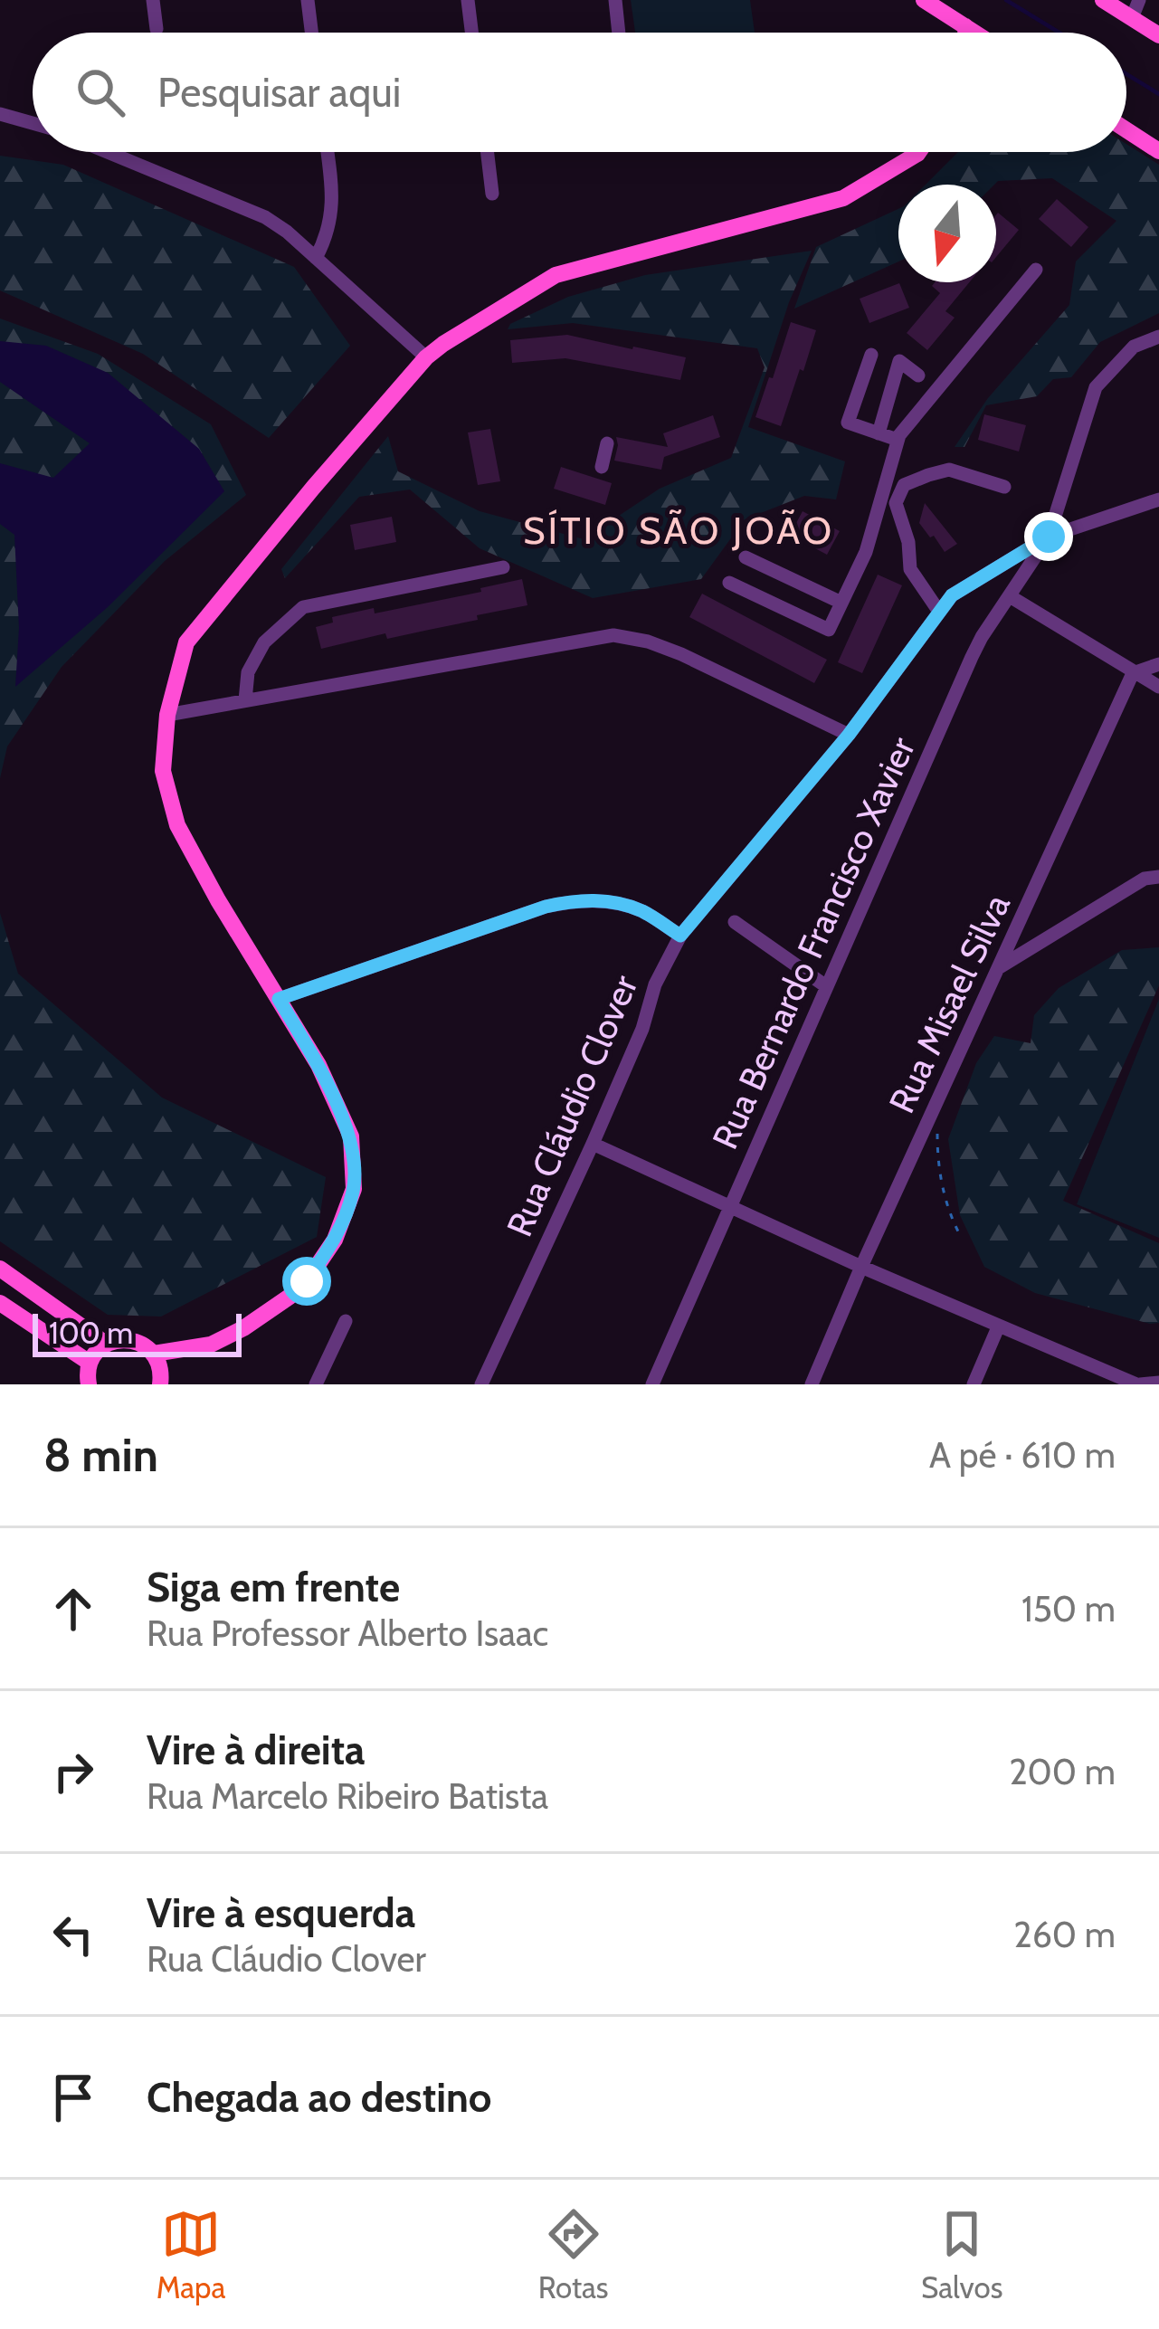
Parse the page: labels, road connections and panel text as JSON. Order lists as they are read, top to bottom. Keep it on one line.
{"streets":{"street":["Rua Bernardo Francisco Xavier","Rua Misael Silva","Rua Cláudio Clover"]},"crossings":[["Rua Bernardo Francisco Xavier","Rua Cláudio Clover"]],"districts":["SÍTIO SÃO JOÃO"],"scale_bar":"100 m","north":"bottom","page":{"search":"Pesquisar aqui","scale":"100 m","heading":["8 min","A pé · 610 m"],"list":[["Siga em frente","Rua Professor Alberto Isaac","150 m"],["Vire à direita","Rua Marcelo Ribeiro Batista","200 m"],["Vire à esquerda","Rua Cláudio Clover","260 m"],"Chegada ao destino"],"nav":["Mapa","Rotas","Salvos"]}}
